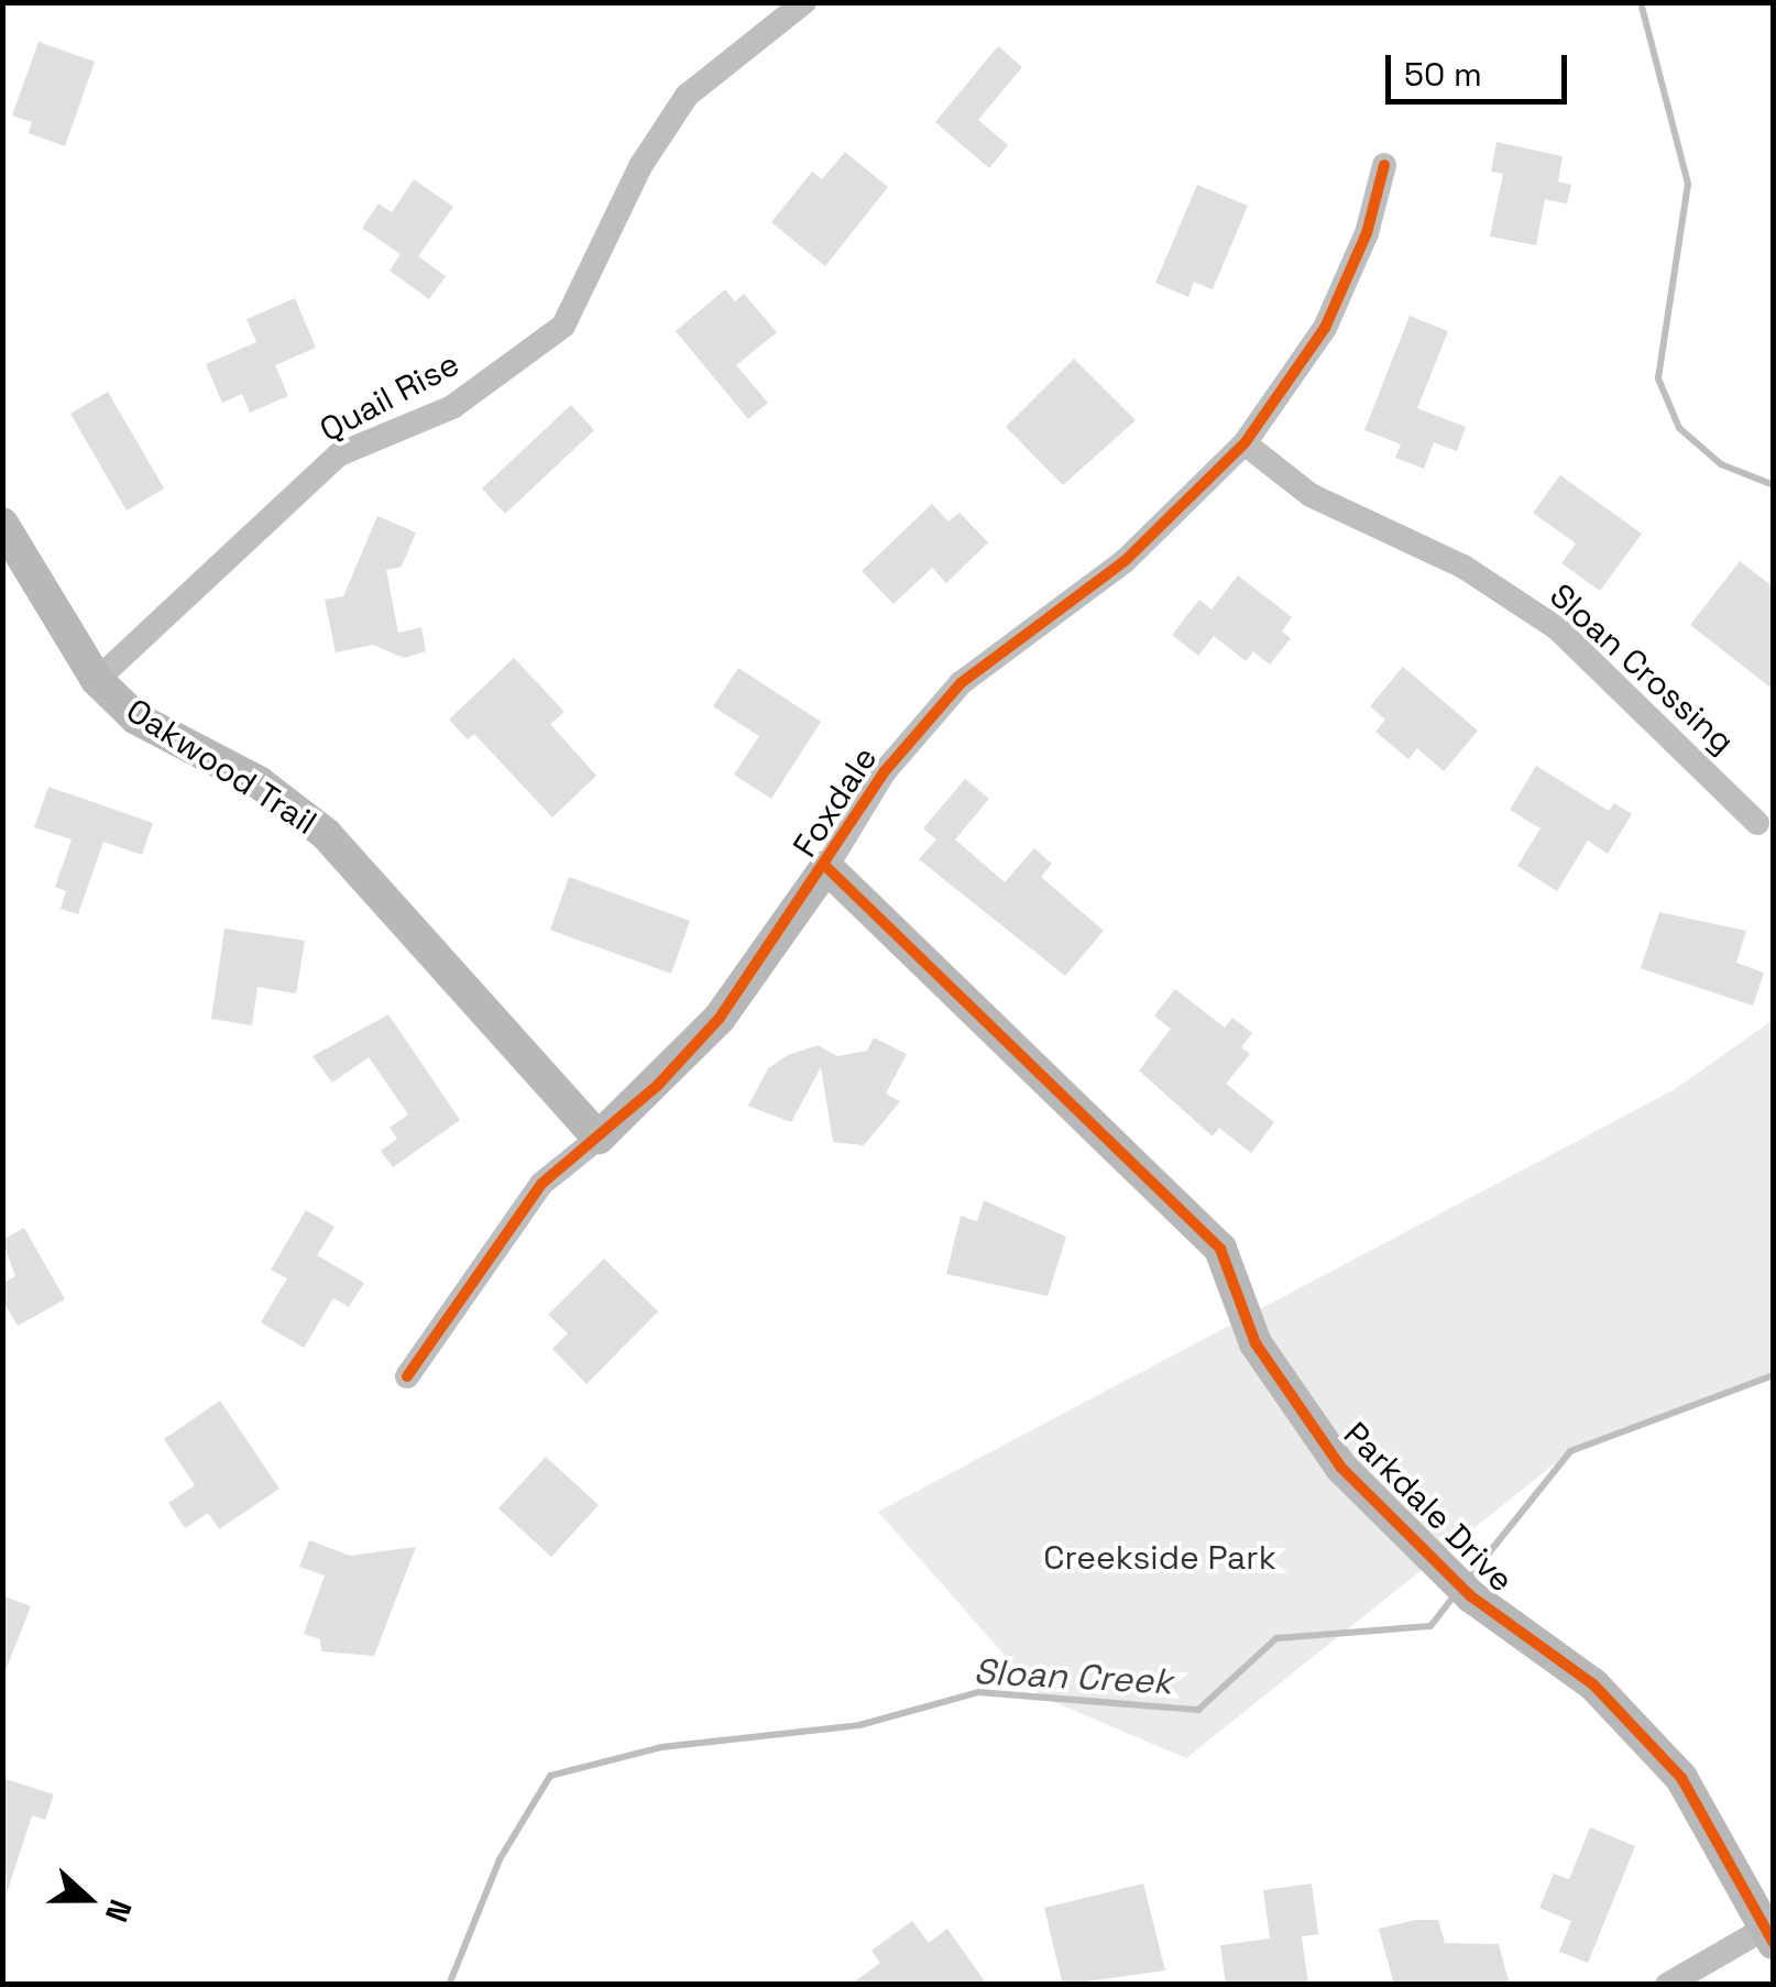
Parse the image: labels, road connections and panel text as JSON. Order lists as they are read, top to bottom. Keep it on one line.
{"streets":{"street":["Quail Rise","Sloan Crossing","Oakwood Trail","Foxdale","Parkdale Drive"]},"crossings":[["Quail Rise","Oakwood Trail"],["Sloan Crossing","Foxdale"],["Oakwood Trail","Foxdale"],["Foxdale","Parkdale Drive"]],"water":["Sloan Creek"],"parks":["Creekside Park"],"scale_bar":"50 m","north":"right"}
